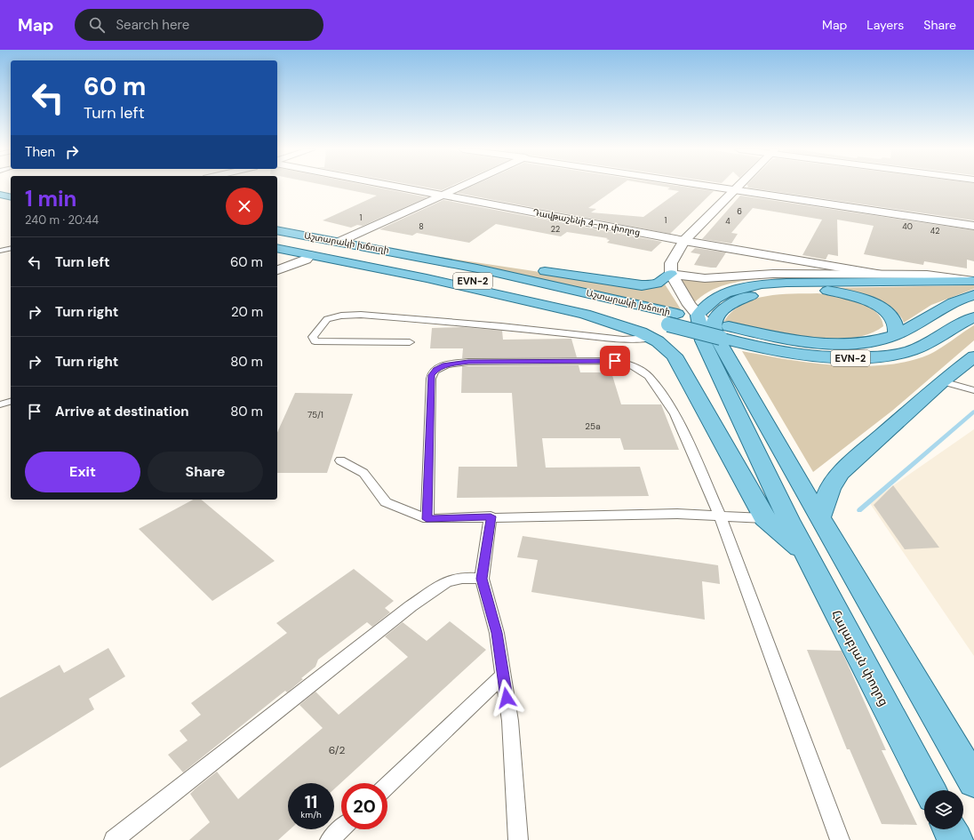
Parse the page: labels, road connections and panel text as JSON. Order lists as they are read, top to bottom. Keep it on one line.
{"streets":{"main road":["Աշտարակի խճուղի","EVN-2","Հալաբյան փողոց"],"street":["Դավթաշենի 4-րդ փողոց"]},"crossings":[["Աշտարակի խճուղի","Հալաբյան փողոց"]],"house_numbers":["6","1","1","4","8","40","22","42","75/1","25a","6/2"],"page":{"header":"Map","search":"Search here","nav":["Map","Layers","Share"],"turn":["60 m","Turn left"],"then":"Then","heading":["1 min","240 m · 20:44"],"list":[{"name":"Turn left","value":"60 m"},{"name":"Turn right","value":"20 m"},{"name":"Turn right","value":"80 m"},{"name":"Arrive at destination","value":"80 m"}],"buttons":["Exit","Share"],"speed":"11 km/h","limit":"20"}}
